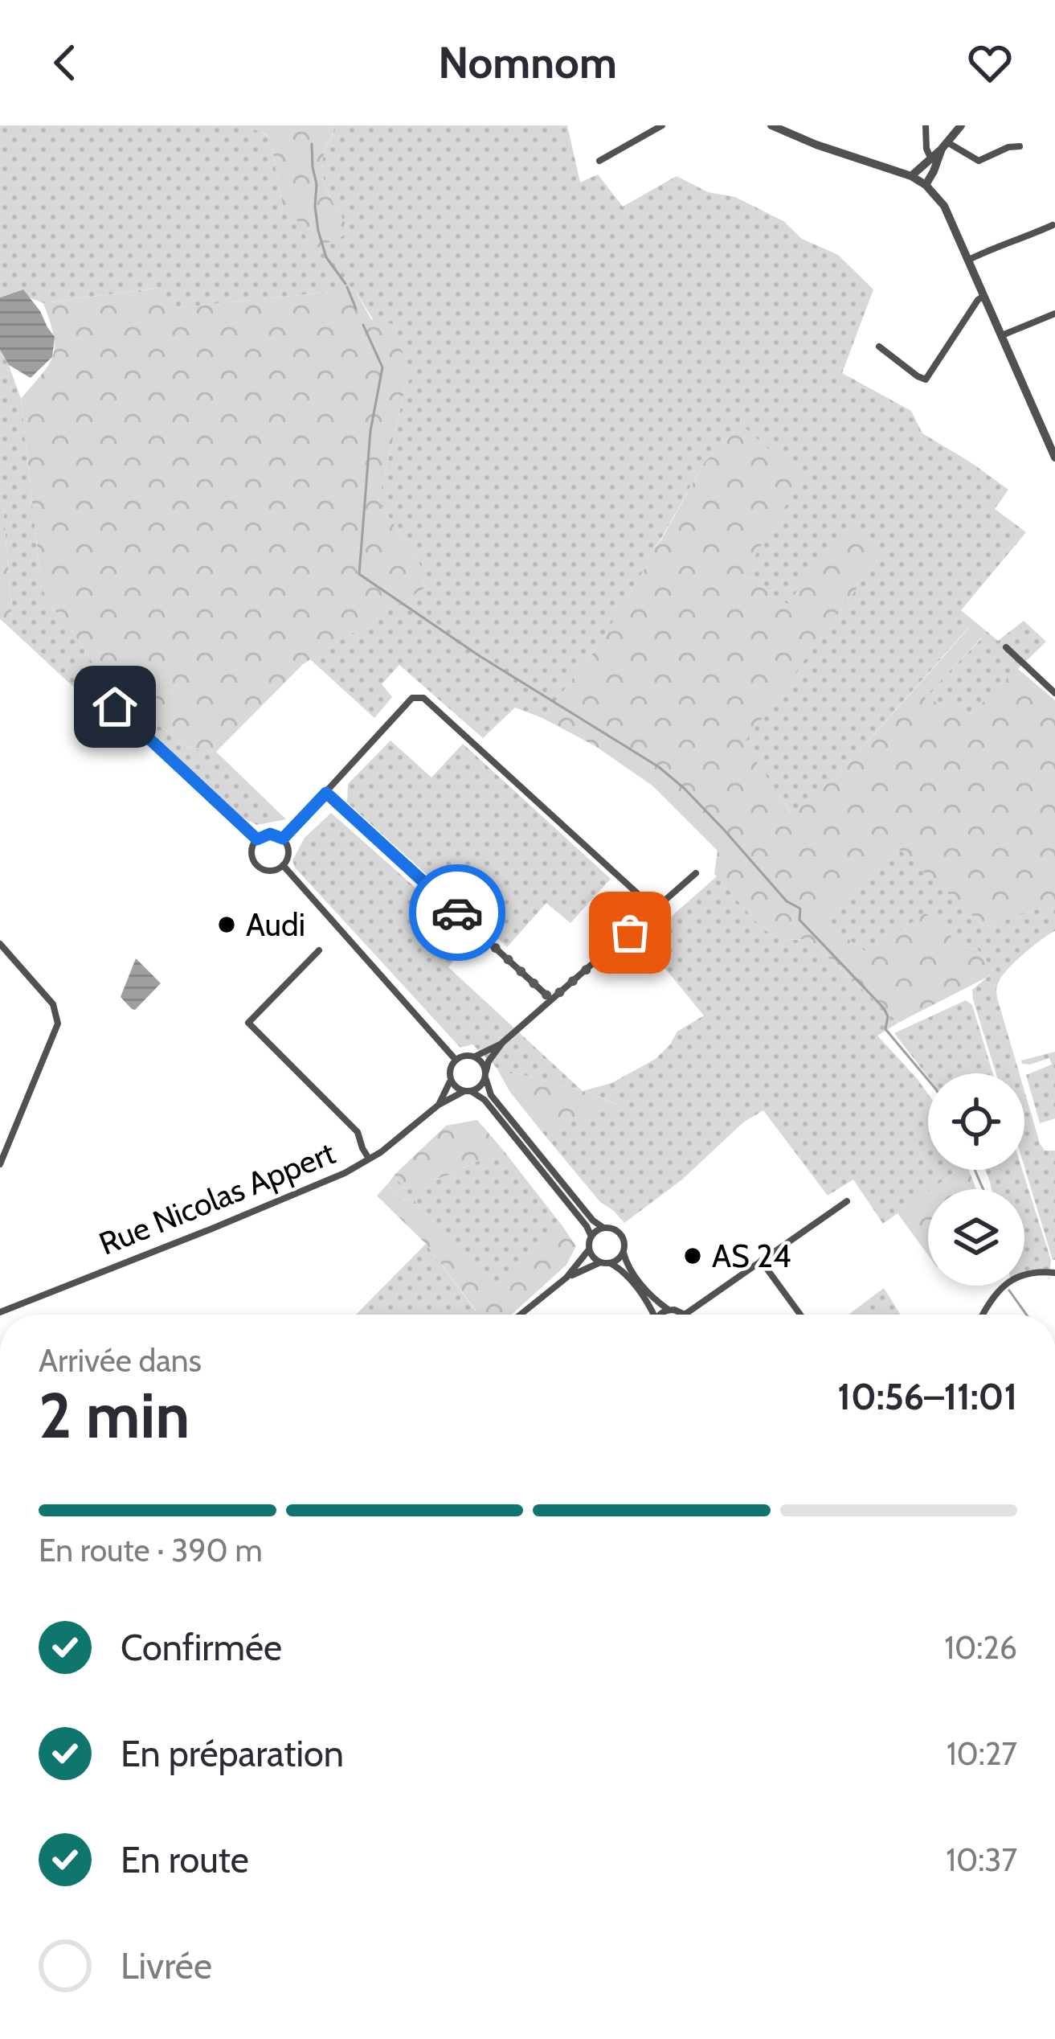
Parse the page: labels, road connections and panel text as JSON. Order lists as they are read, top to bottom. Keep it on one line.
{"streets":{"street":["Rue Nicolas Appert"]},"places":["Audi","AS 24"],"page":{"header":"Nomnom","heading":["2 min","Arrivée dans","10:56–11:01"],"bar":"En route · 390 m","list":[["Confirmée","10:26"],["En préparation","10:27"],["En route","10:37"],"Livrée"]}}
